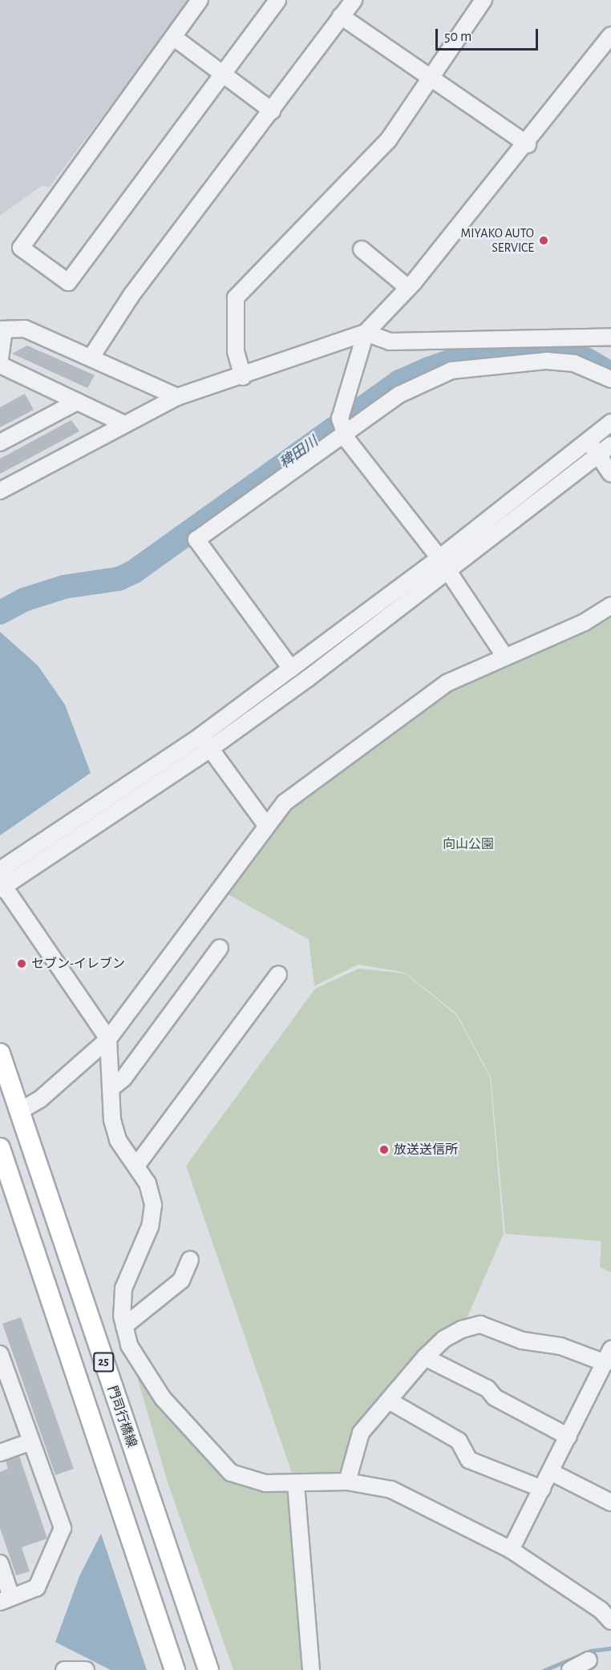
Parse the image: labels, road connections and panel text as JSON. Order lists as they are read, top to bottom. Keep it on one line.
{"streets":{"main road":["25","門司行橋線"]},"water":["稗田川"],"parks":["向山公園"],"places":["MIYAKO AUTO SERVICE","セブン-イレブン","放送送信所"],"scale_bar":"50 m"}
